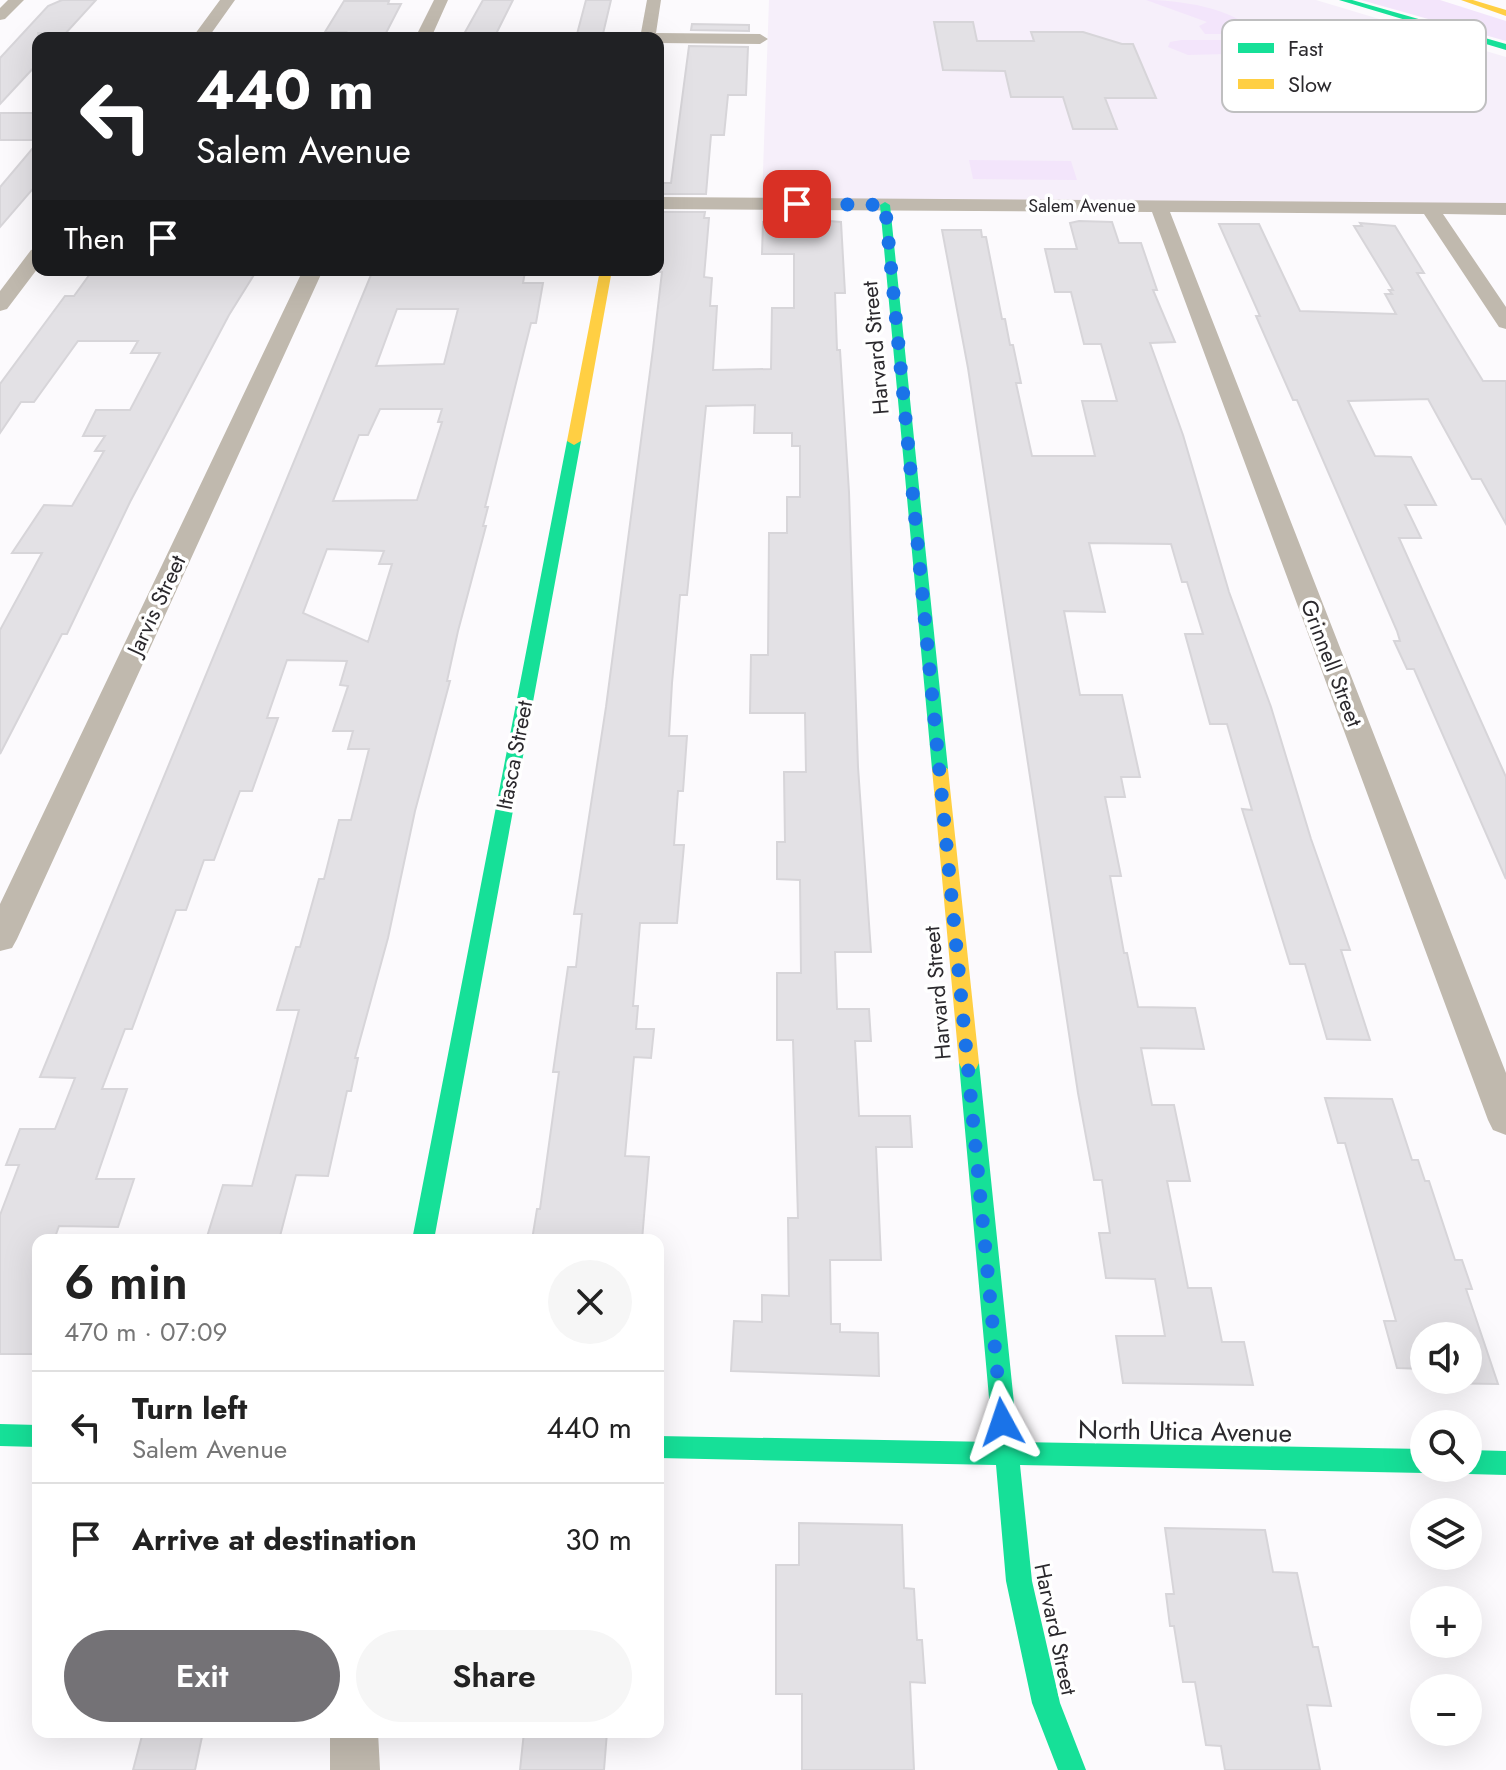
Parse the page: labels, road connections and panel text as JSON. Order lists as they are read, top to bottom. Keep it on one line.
{"streets":{"main road":["Harvard Street","Itasca Street","North Utica Avenue"],"street":["Salem Avenue","Jarvis Street","Grinnell Street"]},"crossings":[["Salem Avenue","Harvard Street"],["Salem Avenue","Grinnell Street"],["Harvard Street","North Utica Avenue"]],"legend":["Fast","Slow"],"page":{"turn":["440 m","Salem Avenue"],"then":"Then","heading":["6 min","470 m · 07:09"],"map_buttons":["+","−"],"list":[{"name":"Turn left","note":"Salem Avenue","value":"440 m"},{"name":"Arrive at destination","value":"30 m"}],"buttons":["Exit","Share"]}}
